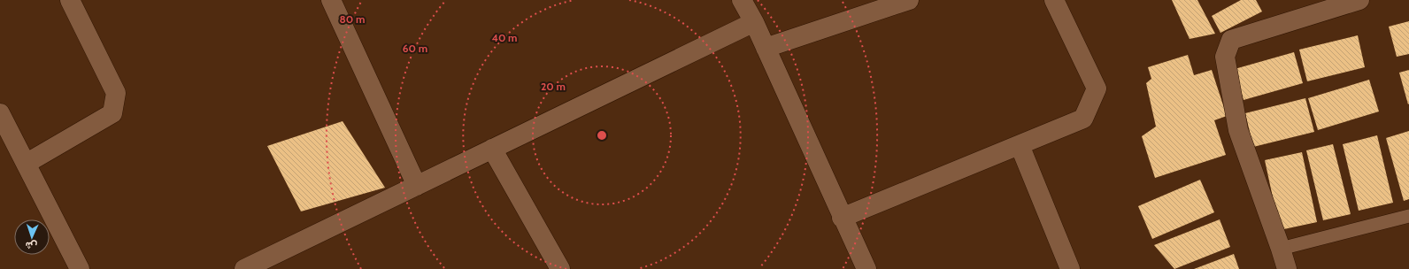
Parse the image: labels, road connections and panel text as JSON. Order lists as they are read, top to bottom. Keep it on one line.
{"north":"bottom","rings":["80 m","40 m","60 m","20 m"]}
